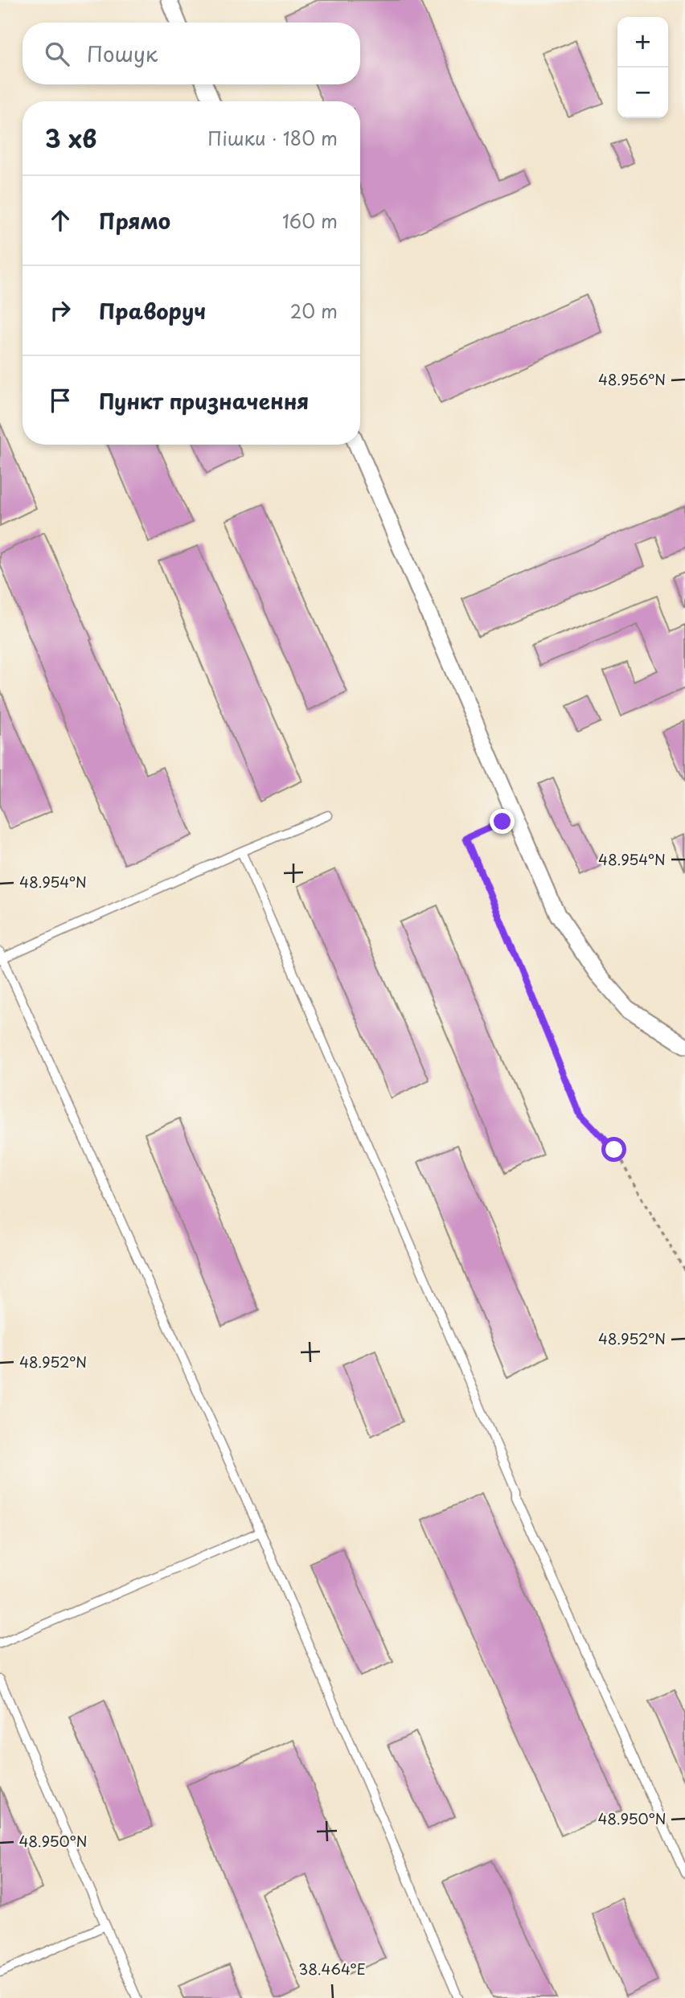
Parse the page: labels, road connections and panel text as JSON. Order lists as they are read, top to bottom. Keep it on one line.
{"page":{"map_buttons":["+","−"],"search":"Пошук","heading":["3 хв","Пішки · 180 m"],"list":[["Прямо","160 m"],["Праворуч","20 m"],"Пункт призначення"]},"coordinates":["48.956°N","48.954°N","48.952°N","48.950°N","38.464°E"]}
